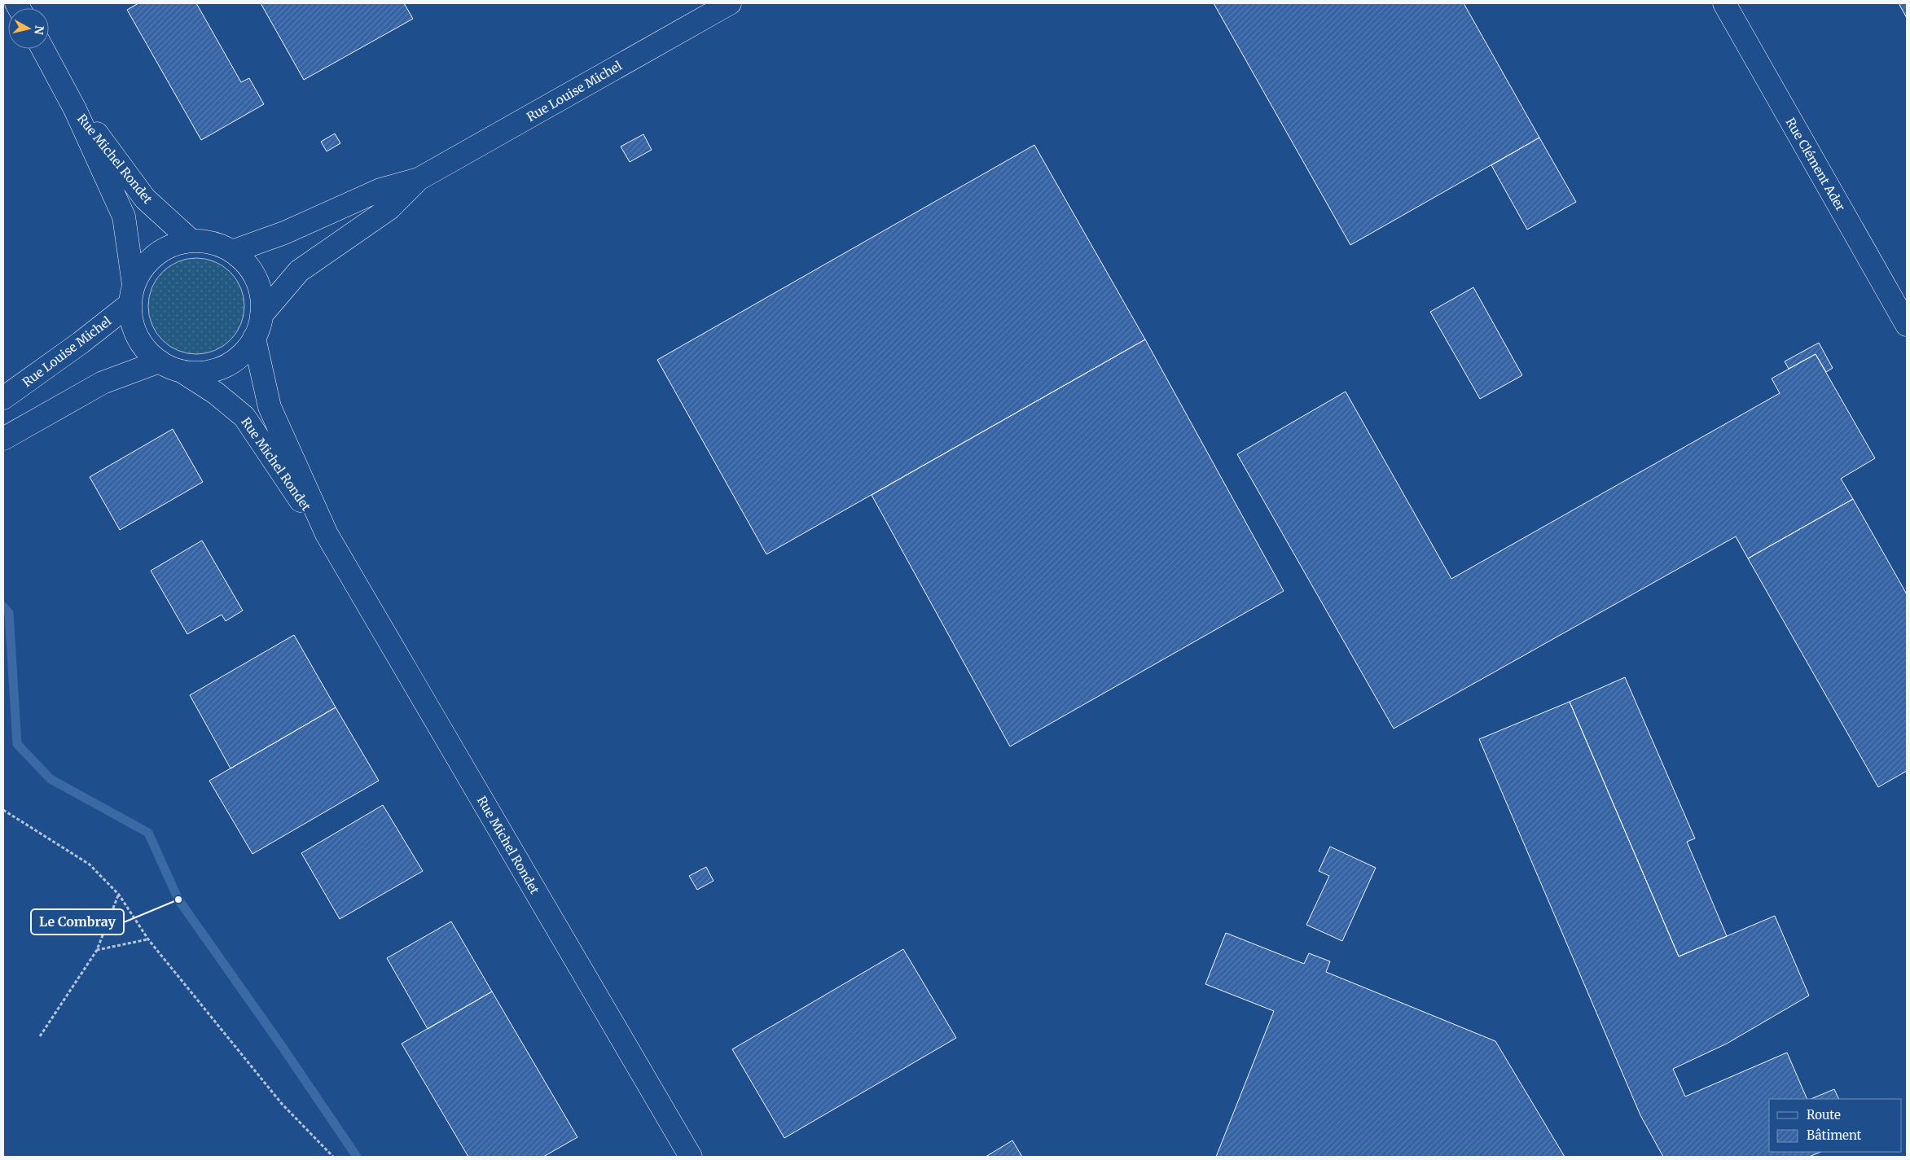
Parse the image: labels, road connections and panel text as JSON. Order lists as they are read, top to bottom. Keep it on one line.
{"streets":{"street":["Rue Louise Michel","Rue Michel Rondet","Rue Clément Ader"]},"crossings":[["Rue Louise Michel","Rue Michel Rondet"]],"places":["Le Combray"],"legend":["Route","Bâtiment"],"north":"right"}
